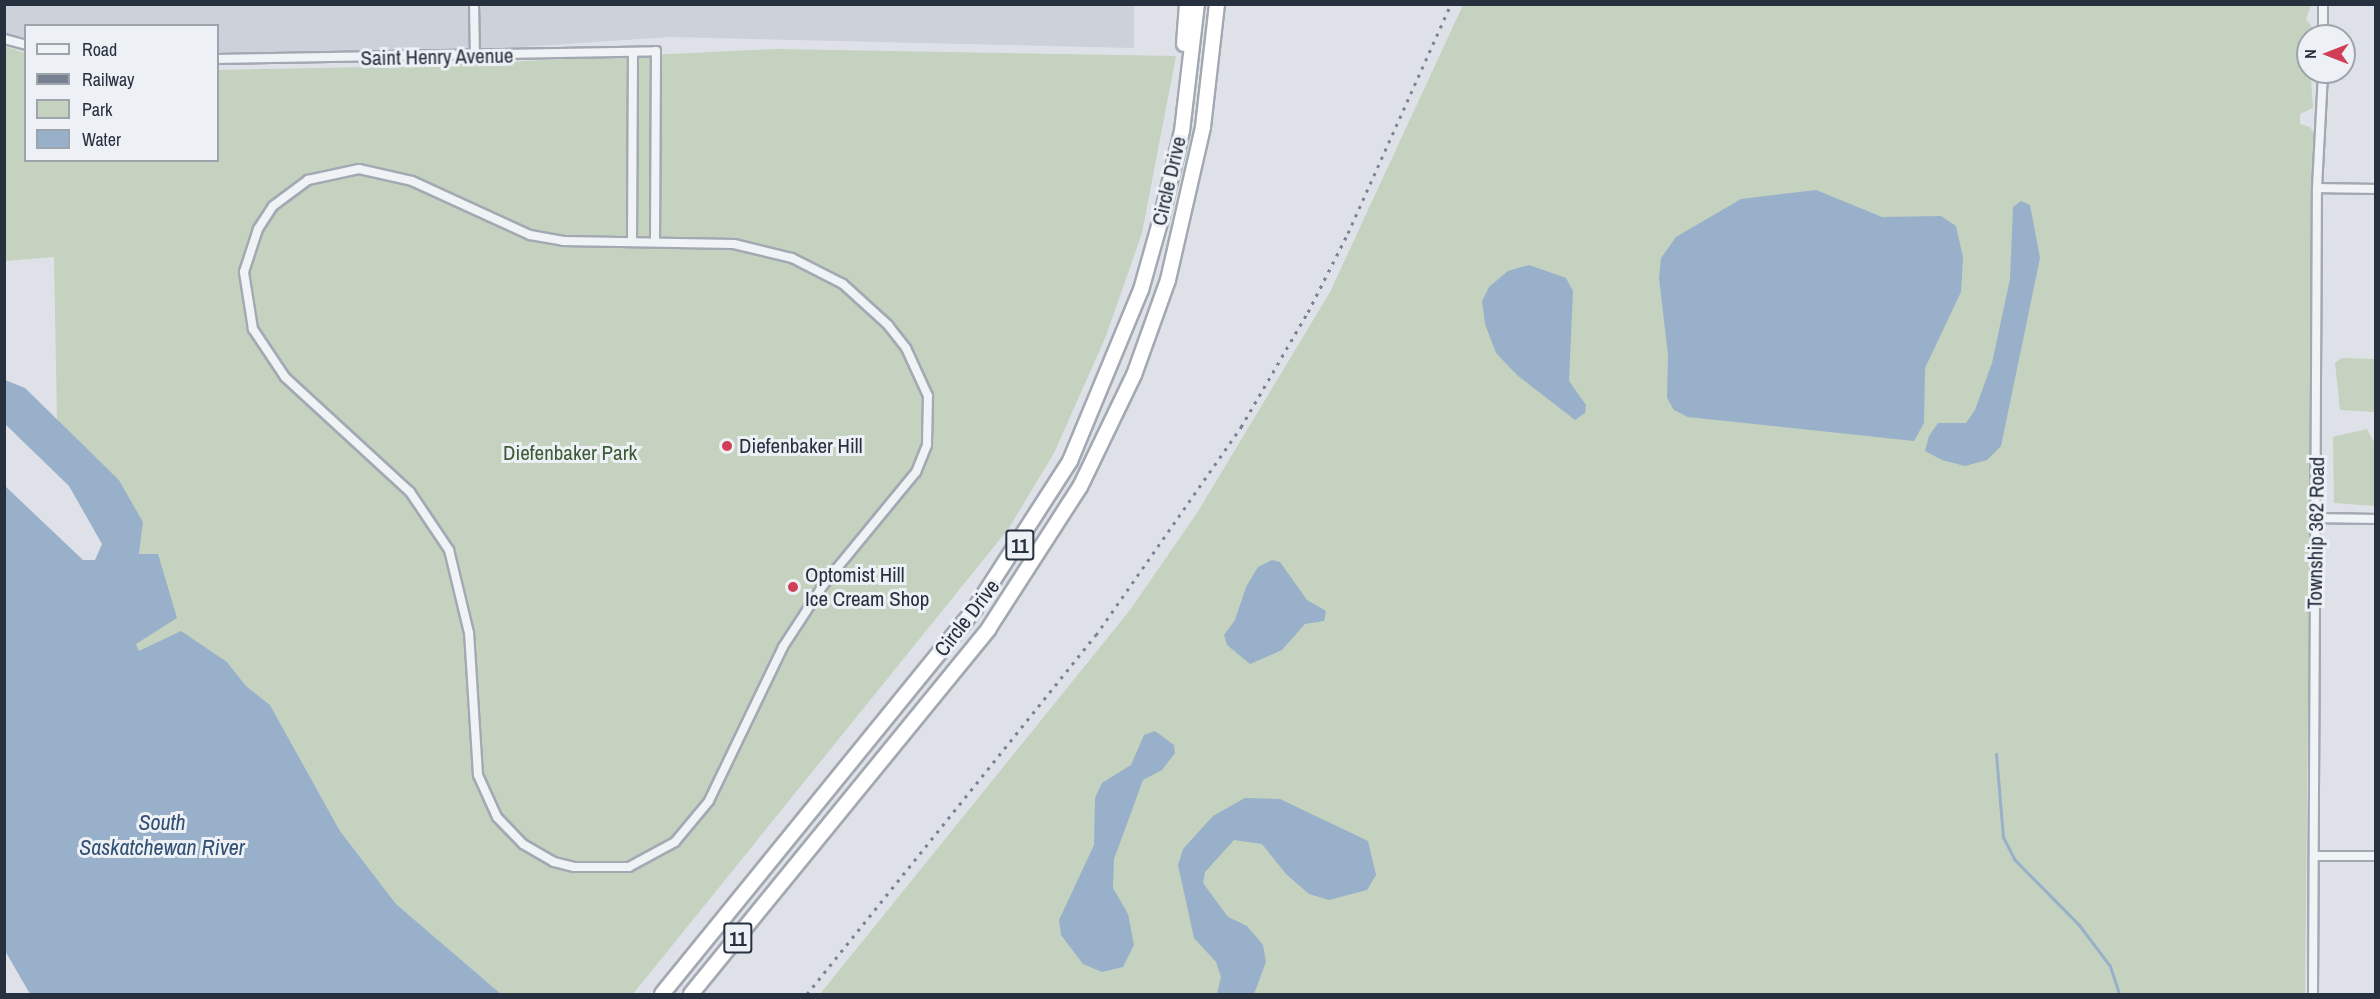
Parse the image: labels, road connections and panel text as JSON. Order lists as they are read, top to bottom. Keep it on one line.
{"streets":{"highway":["Circle Drive","11"],"street":["Saint Henry Avenue","Township 362 Road"]},"water":["South Saskatchewan River"],"parks":["Diefenbaker Park"],"places":["Diefenbaker Hill","Optomist Hill Ice Cream Shop"],"legend":["Road","Railway","Park","Water"],"north":"left"}
